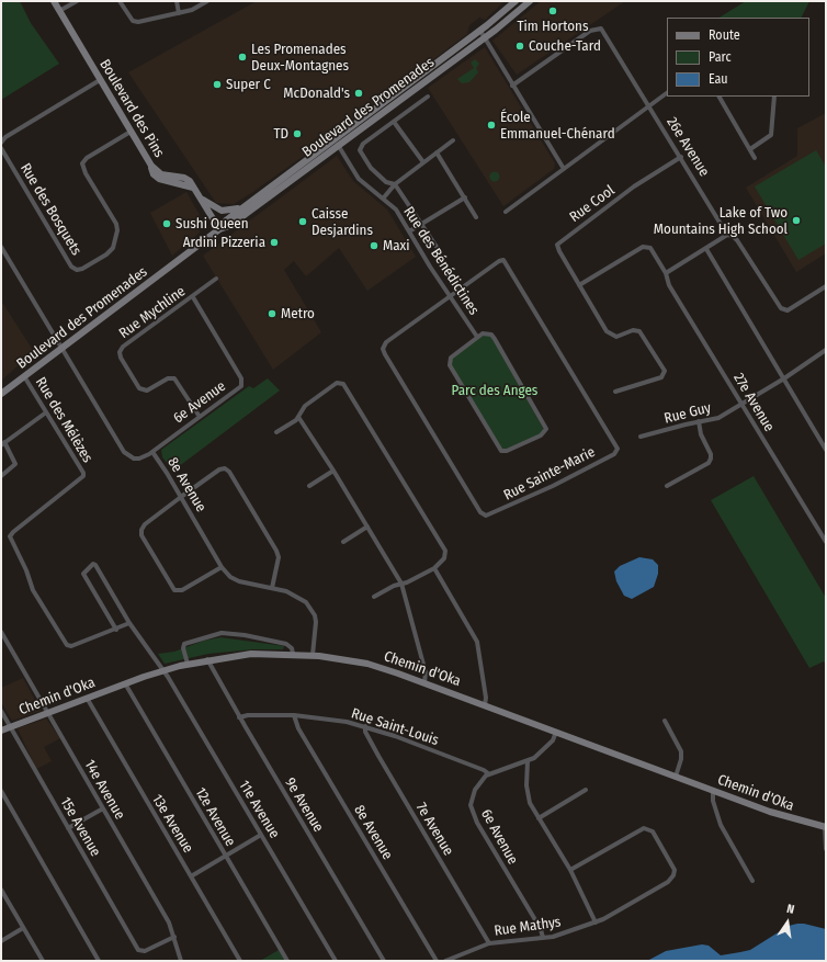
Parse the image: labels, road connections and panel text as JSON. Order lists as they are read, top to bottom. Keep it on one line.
{"streets":{"street":["Boulevard des Promenades","Boulevard des Pins","26e Avenue","Rue Cool","Rue des Bosquets","Rue des Bénédictines","Rue Mychline","6e Avenue","27e Avenue","Rue Guy","Rue des Mélèzes","Rue Sainte-Marie","8e Avenue","Chemin d'Oka","Rue Saint-Louis","14e Avenue","9e Avenue","11e Avenue","12e Avenue","13e Avenue","15e Avenue","7e Avenue","Rue Mathys"]},"crossings":[["Boulevard des Promenades","Rue des Bénédictines"],["Boulevard des Promenades","Rue des Mélèzes"],["Boulevard des Promenades","8e Avenue"],["Boulevard des Pins","Rue des Bosquets"],["26e Avenue","Rue Cool"],["Rue Cool","27e Avenue"],["Rue des Bénédictines","Rue Sainte-Marie"],["Rue Mychline","6e Avenue"],["6e Avenue","8e Avenue"],["6e Avenue","Rue Saint-Louis"],["6e Avenue","Rue Mathys"],["27e Avenue","Rue Guy"],["8e Avenue","Chemin d'Oka"],["8e Avenue","Rue Saint-Louis"],["Chemin d'Oka","14e Avenue"],["Chemin d'Oka","9e Avenue"],["Chemin d'Oka","11e Avenue"],["Chemin d'Oka","12e Avenue"],["Chemin d'Oka","13e Avenue"],["Chemin d'Oka","15e Avenue"],["Rue Saint-Louis","9e Avenue"],["Rue Saint-Louis","7e Avenue"],["14e Avenue","15e Avenue"],["7e Avenue","Rue Mathys"]],"parks":["Parc des Anges"],"places":["Tim Hortons","Couche-Tard","Les Promenades Deux-Montagnes","Super C","McDonald's","École Emmanuel-Chénard","TD","Lake of Two Mountains High School","Caisse Desjardins","Sushi Queen","Ardini Pizzeria","Maxi","Metro"],"legend":["Route","Parc","Eau"],"north":"top"}
